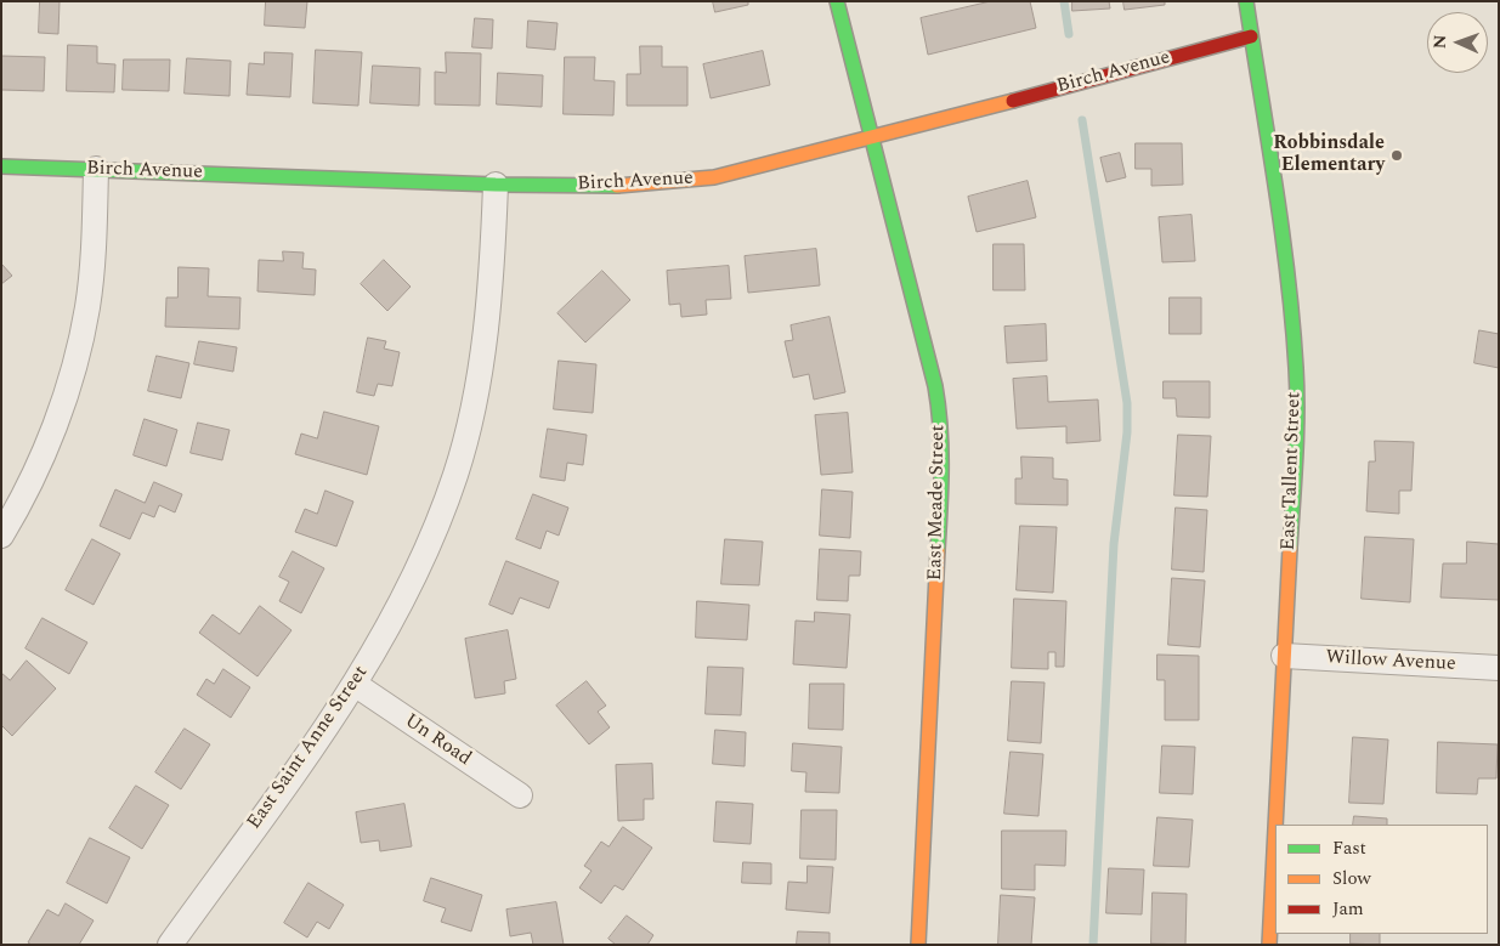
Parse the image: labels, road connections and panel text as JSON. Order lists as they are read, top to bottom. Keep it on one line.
{"streets":{"street":["Birch Avenue","East Tallent Street","East Meade Street","Willow Avenue","Un Road","East Saint Anne Street"]},"crossings":[["Birch Avenue","East Tallent Street"],["Birch Avenue","East Meade Street"],["Birch Avenue","East Saint Anne Street"],["East Tallent Street","Willow Avenue"],["Un Road","East Saint Anne Street"]],"places":["Robbinsdale Elementary"],"legend":["Fast","Slow","Jam"],"north":"left"}
